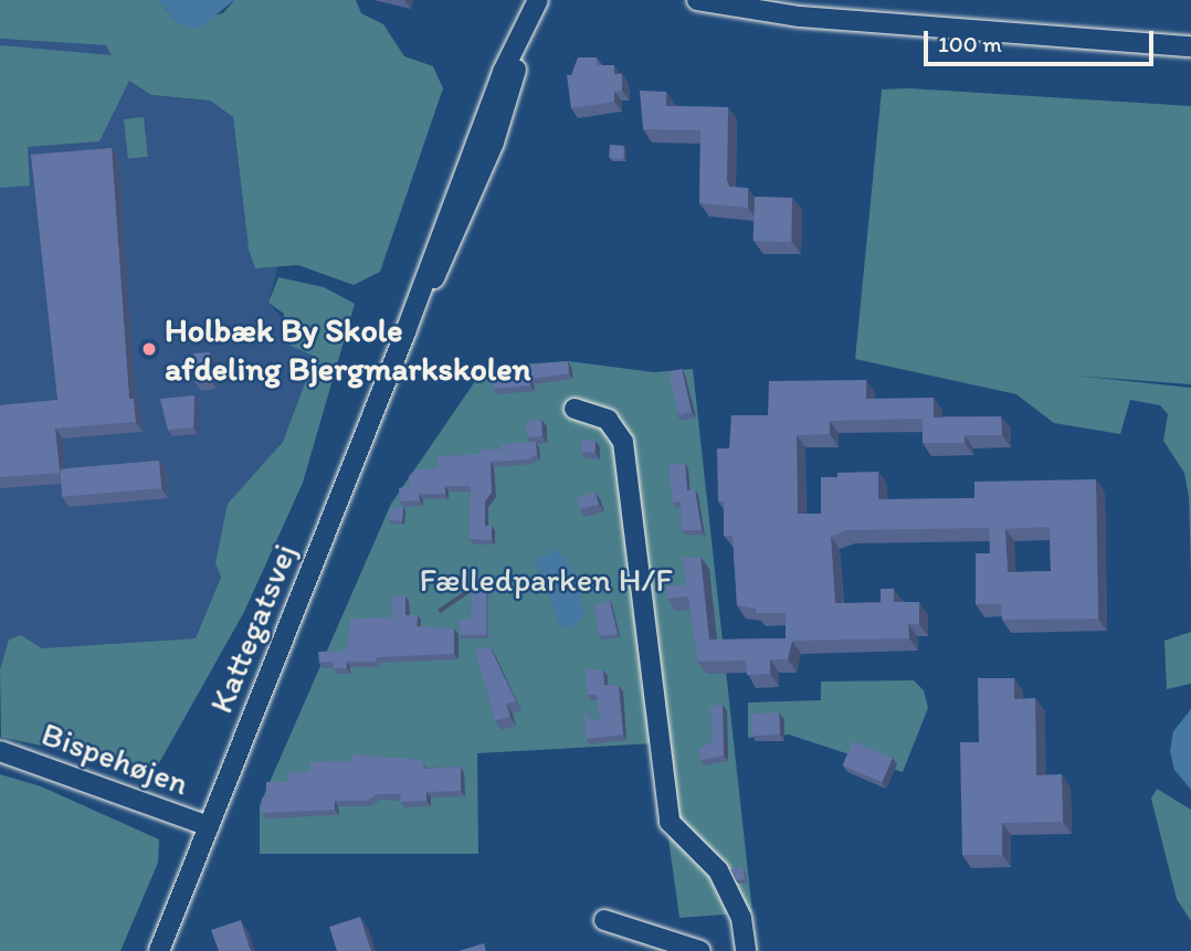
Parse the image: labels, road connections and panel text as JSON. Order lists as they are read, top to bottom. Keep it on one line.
{"streets":{"street":["Kattegatsvej","Bispehøjen"]},"crossings":[["Kattegatsvej","Bispehøjen"]],"parks":["Fælledparken H/F"],"places":["Holbæk By Skole afdeling Bjergmarkskolen"],"scale_bar":"100 m"}
